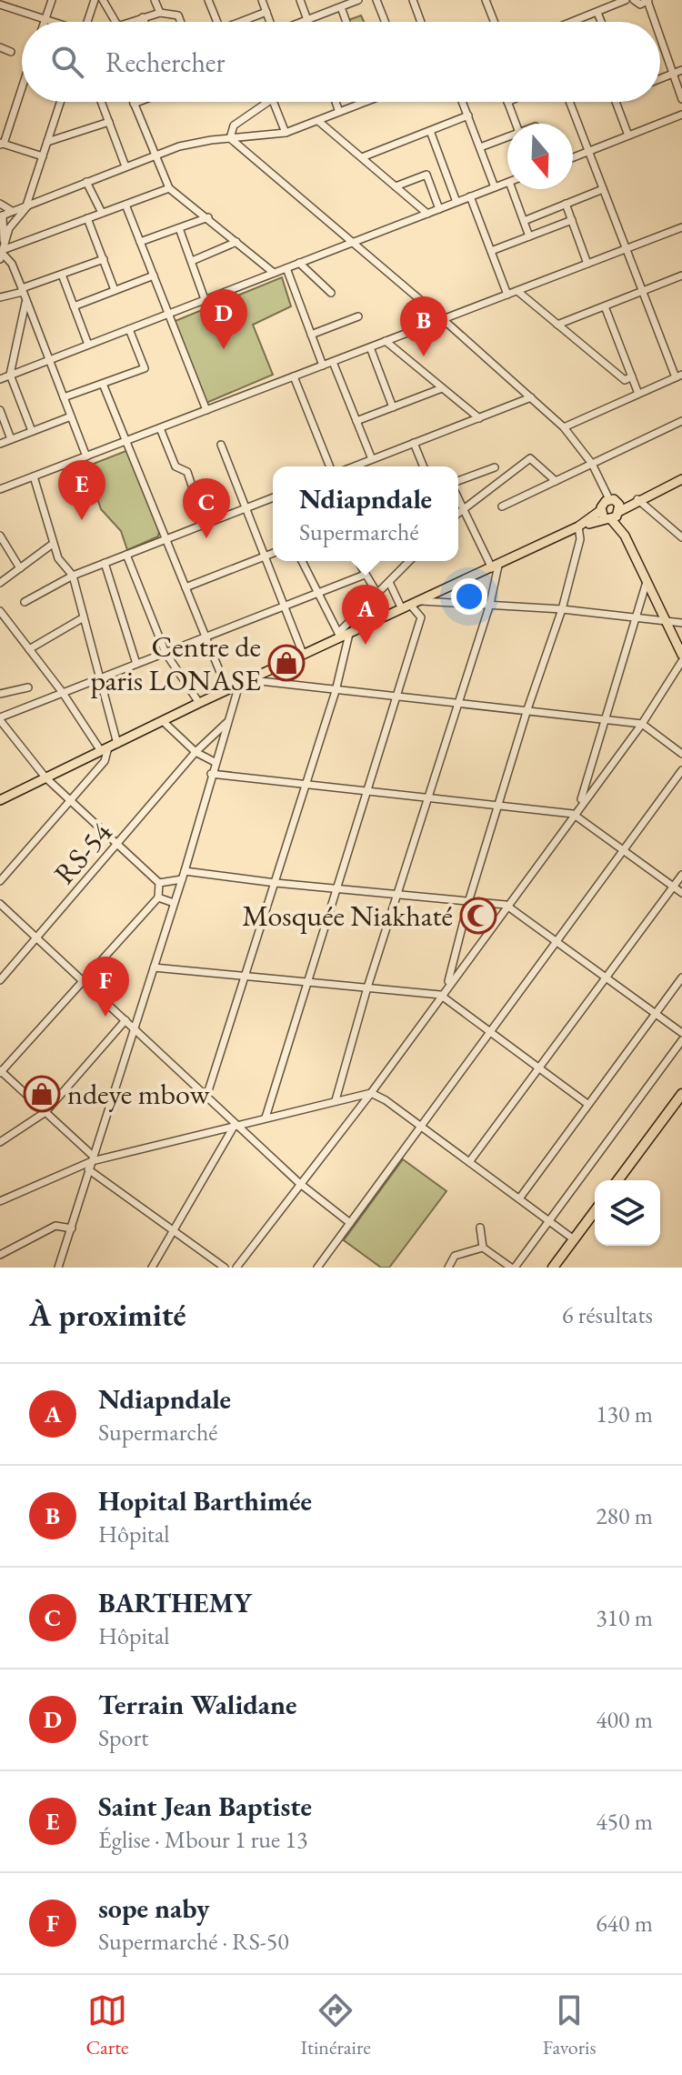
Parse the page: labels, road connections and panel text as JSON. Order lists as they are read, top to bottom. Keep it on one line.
{"streets":{"street":["RS-54"]},"places":{"shop":["Centre de paris LONASE","ndeye mbow"],"mosque":["Mosquée Niakhaté"]},"north":"bottom","page":{"search":"Rechercher","pins":["D","B","E","C","A","F"],"popup":["Ndiapndale","Supermarché"],"heading":["À proximité","6 résultats"],"list":[{"mark":"A","name":"Ndiapndale","note":"Supermarché","value":"130 m"},{"mark":"B","name":"Hopital Barthimée","note":"Hôpital","value":"280 m"},{"mark":"C","name":"BARTHEMY","note":"Hôpital","value":"310 m"},{"mark":"D","name":"Terrain Walidane","note":"Sport","value":"400 m"},{"mark":"E","name":"Saint Jean Baptiste","note":"Église · Mbour 1 rue 13","value":"450 m"},{"mark":"F","name":"sope naby","note":"Supermarché · RS-50","value":"640 m"}],"nav":["Carte","Itinéraire","Favoris"]}}
